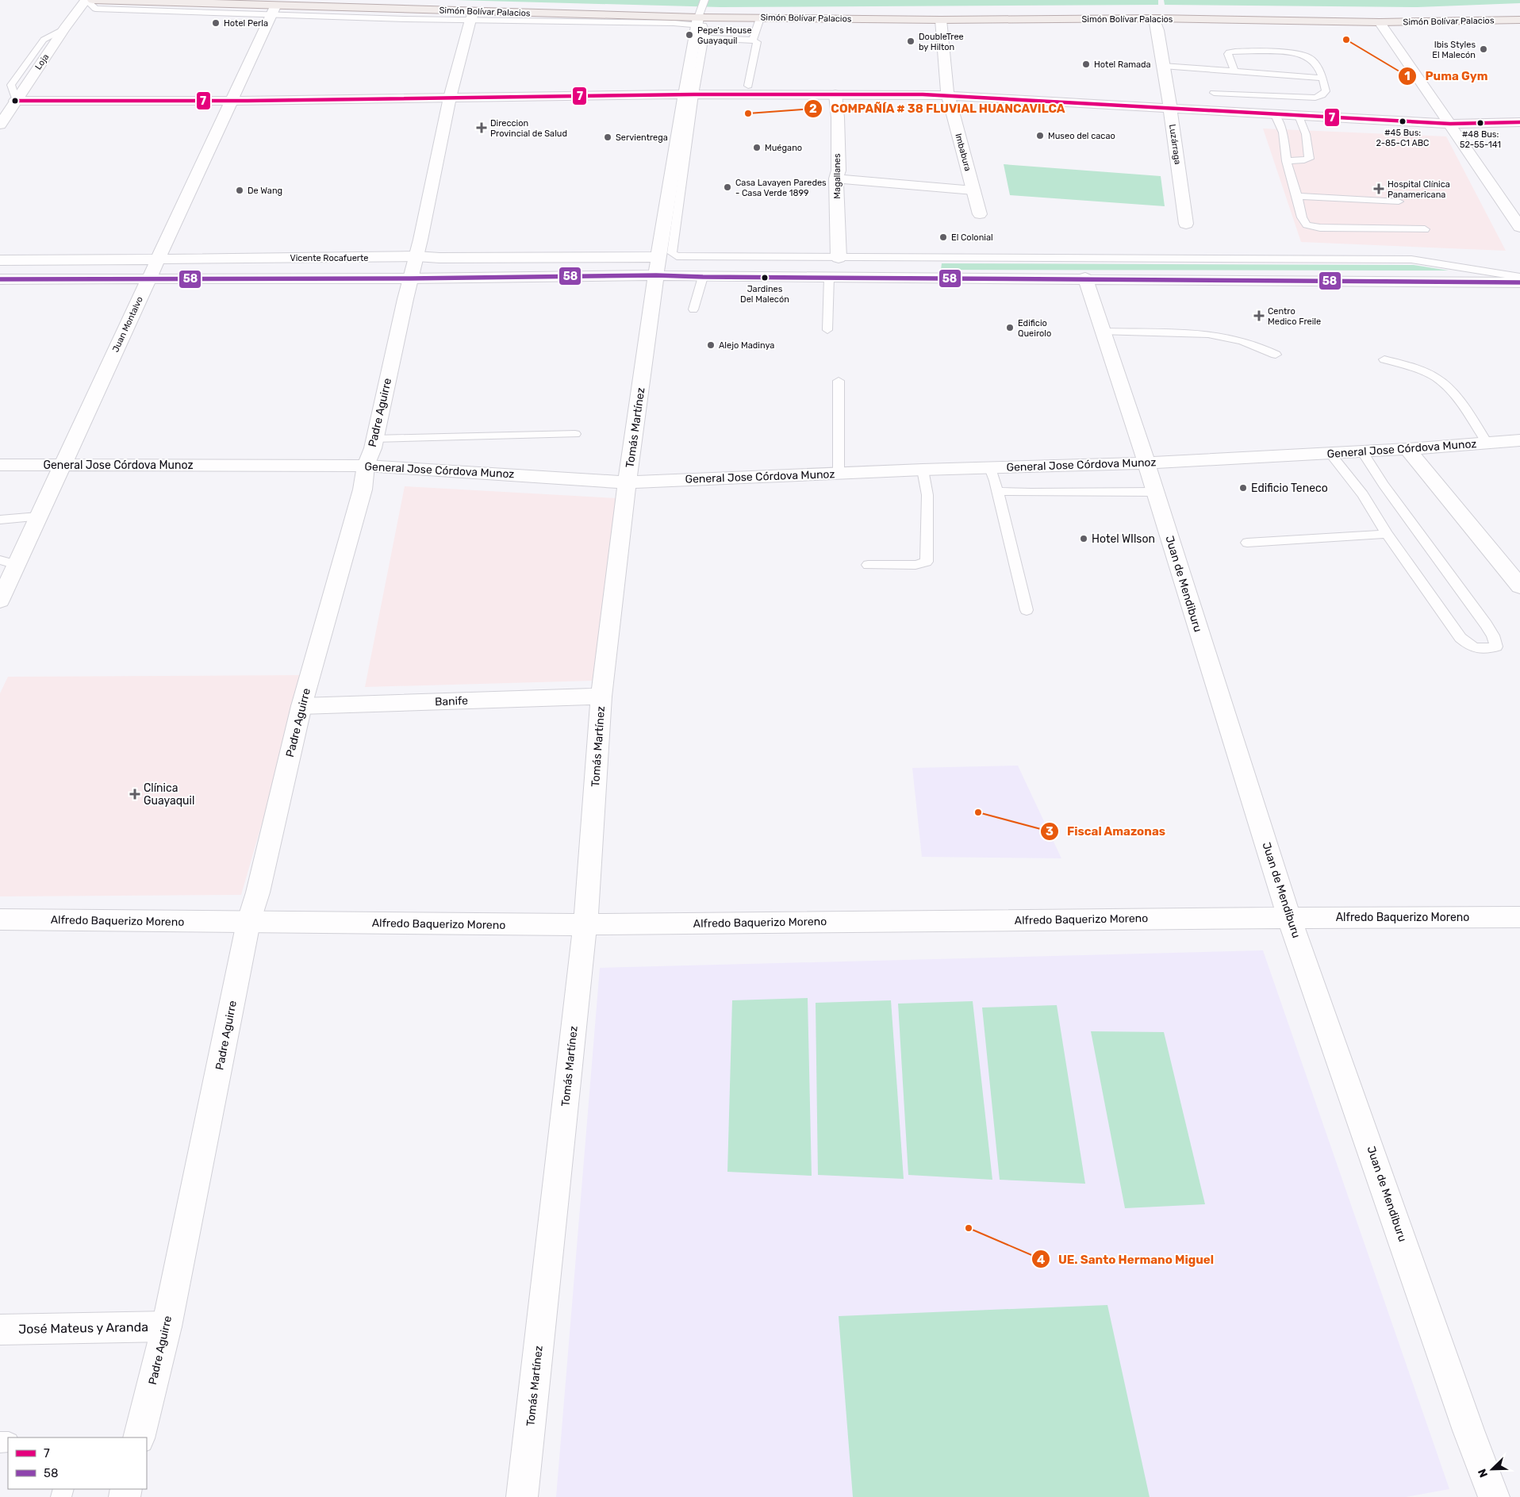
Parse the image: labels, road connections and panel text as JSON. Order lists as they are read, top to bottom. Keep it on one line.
{"streets":{"main road":["Simón Bolívar Palacios"],"street":["Loja","Luzárraga","Imbabura","Magallanes","Vicente Rocafuerte","Juan Montalvo","Padre Aguirre","Tomás Martínez","General Jose Córdova Munoz","Juan de Mendiburu","Banife","Alfredo Baquerizo Moreno","José Mateus y Aranda"]},"crossings":[["Simón Bolívar Palacios","Luzárraga"],["Simón Bolívar Palacios","Imbabura"],["Simón Bolívar Palacios","Juan Montalvo"],["Simón Bolívar Palacios","Padre Aguirre"],["Simón Bolívar Palacios","Tomás Martínez"],["Vicente Rocafuerte","Juan Montalvo"],["Vicente Rocafuerte","Padre Aguirre"],["Vicente Rocafuerte","Tomás Martínez"],["Vicente Rocafuerte","Juan de Mendiburu"],["Juan Montalvo","General Jose Córdova Munoz"],["Padre Aguirre","General Jose Córdova Munoz"],["Padre Aguirre","Banife"],["Padre Aguirre","Alfredo Baquerizo Moreno"],["Padre Aguirre","José Mateus y Aranda"],["Tomás Martínez","General Jose Córdova Munoz"],["Tomás Martínez","Banife"],["Tomás Martínez","Alfredo Baquerizo Moreno"],["General Jose Córdova Munoz","Juan de Mendiburu"],["Juan de Mendiburu","Alfredo Baquerizo Moreno"]],"places":{"other":["Hotel Perla","Pepe's House Guayaquil","Puma Gym","DoubleTree by Hilton","Ibis Styles El Malecón","Hotel Ramada","COMPAÑÍA # 38 FLUVIAL HUANCAVILCA","#45 Bus: 2-85-C1 ABC","#48 Bus: 52-55-141","Museo del cacao","Servientrega","Muégano","Casa Lavayen Paredes - Casa Verde 1899","De Wang","El Colonial","Jardines Del Malecón","Edificio Queirolo","Alejo Madinya","Edificio Teneco","Hotel WIlson","Fiscal Amazonas","UE. Santo Hermano Miguel"],"health":["Direccion Provincial de Salud","Hospital Clínica Panamericana","Centro Medico Freile","Clínica Guayaquil"]},"lines":["transit line 7","transit line 58"],"legend":["7","58"],"north":"bottom left"}
